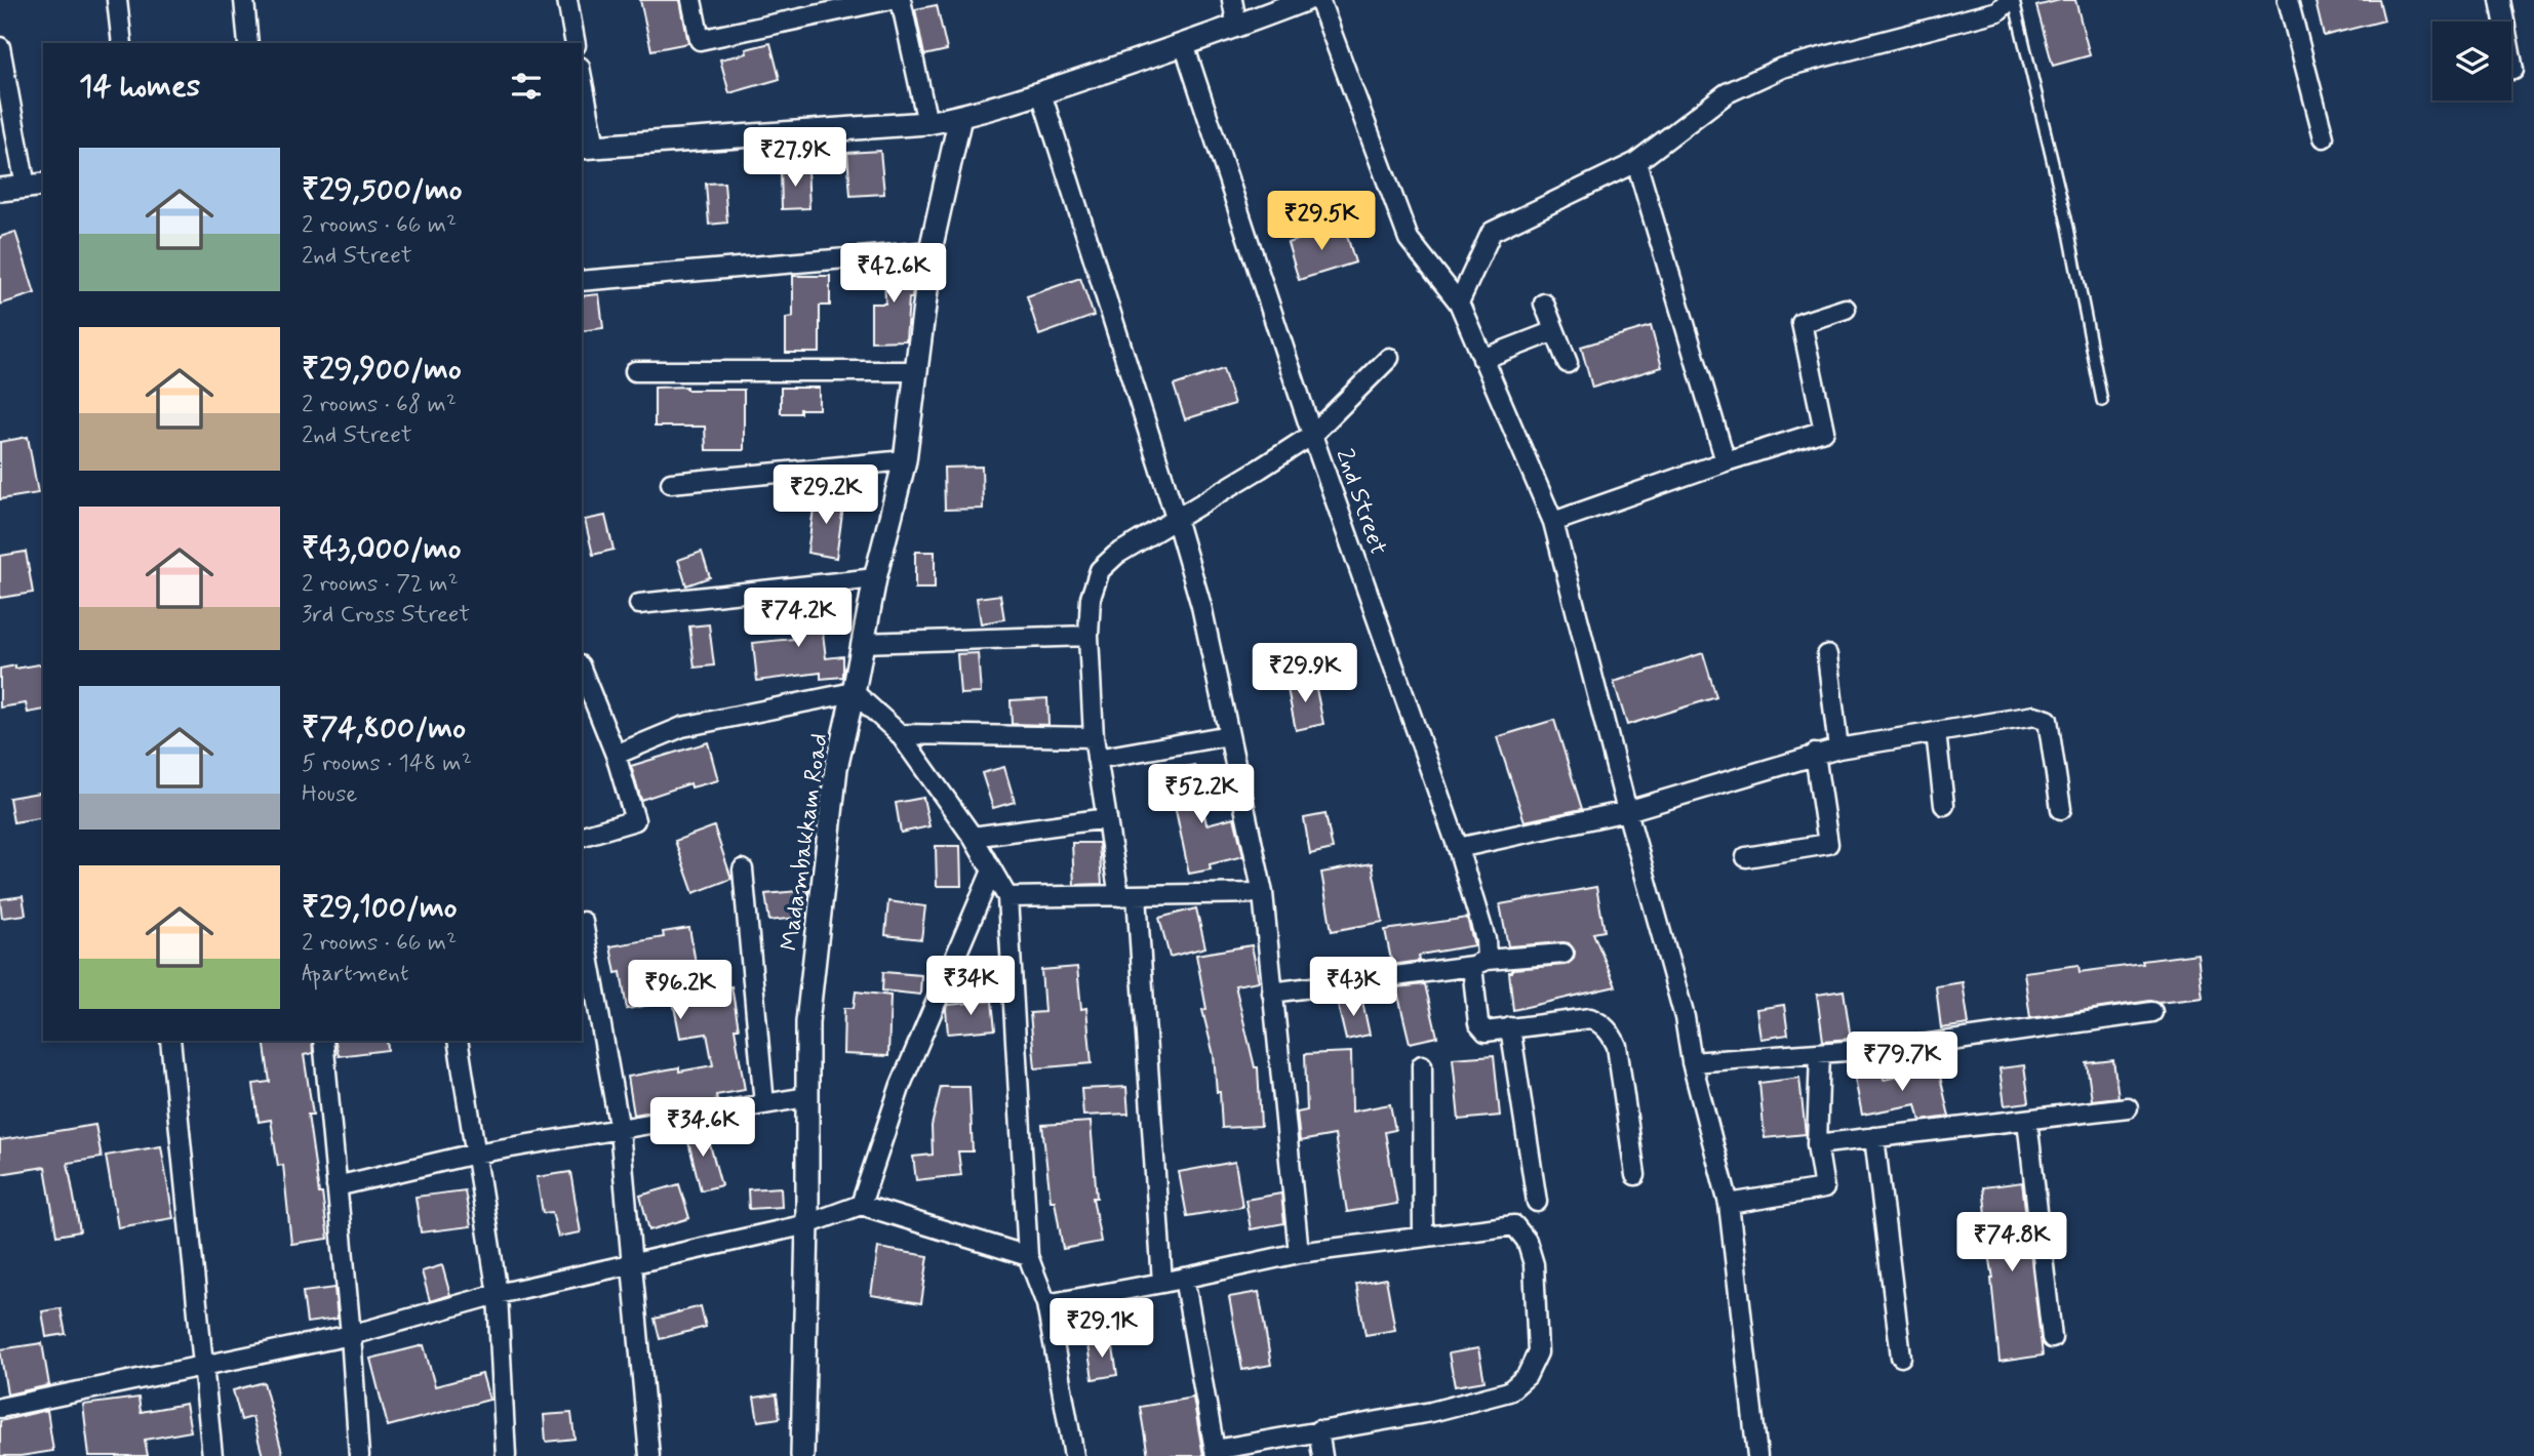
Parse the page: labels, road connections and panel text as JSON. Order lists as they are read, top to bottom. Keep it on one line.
{"streets":{"street":["2nd Street","Madambakkam Road"]},"page":{"heading":"14 homes","price":["₹27.9K","₹29.5K","₹42.6K","₹29.2K","₹74.2K","₹29.9K","₹52.2K","₹34K","₹43K","₹96.2K","₹79.7K","₹34.6K","₹74.8K","₹29.1K"],"list":[{"name":"₹29,500/mo","note":"2 rooms · 66 m² · 2nd Street"},{"name":"₹29,900/mo","note":"2 rooms · 68 m² · 2nd Street"},{"name":"₹43,000/mo","note":"2 rooms · 72 m² · 3rd Cross Street"},{"name":"₹74,800/mo","note":"5 rooms · 148 m² · House"},{"name":"₹29,100/mo","note":"2 rooms · 66 m² · Apartment"}]}}
